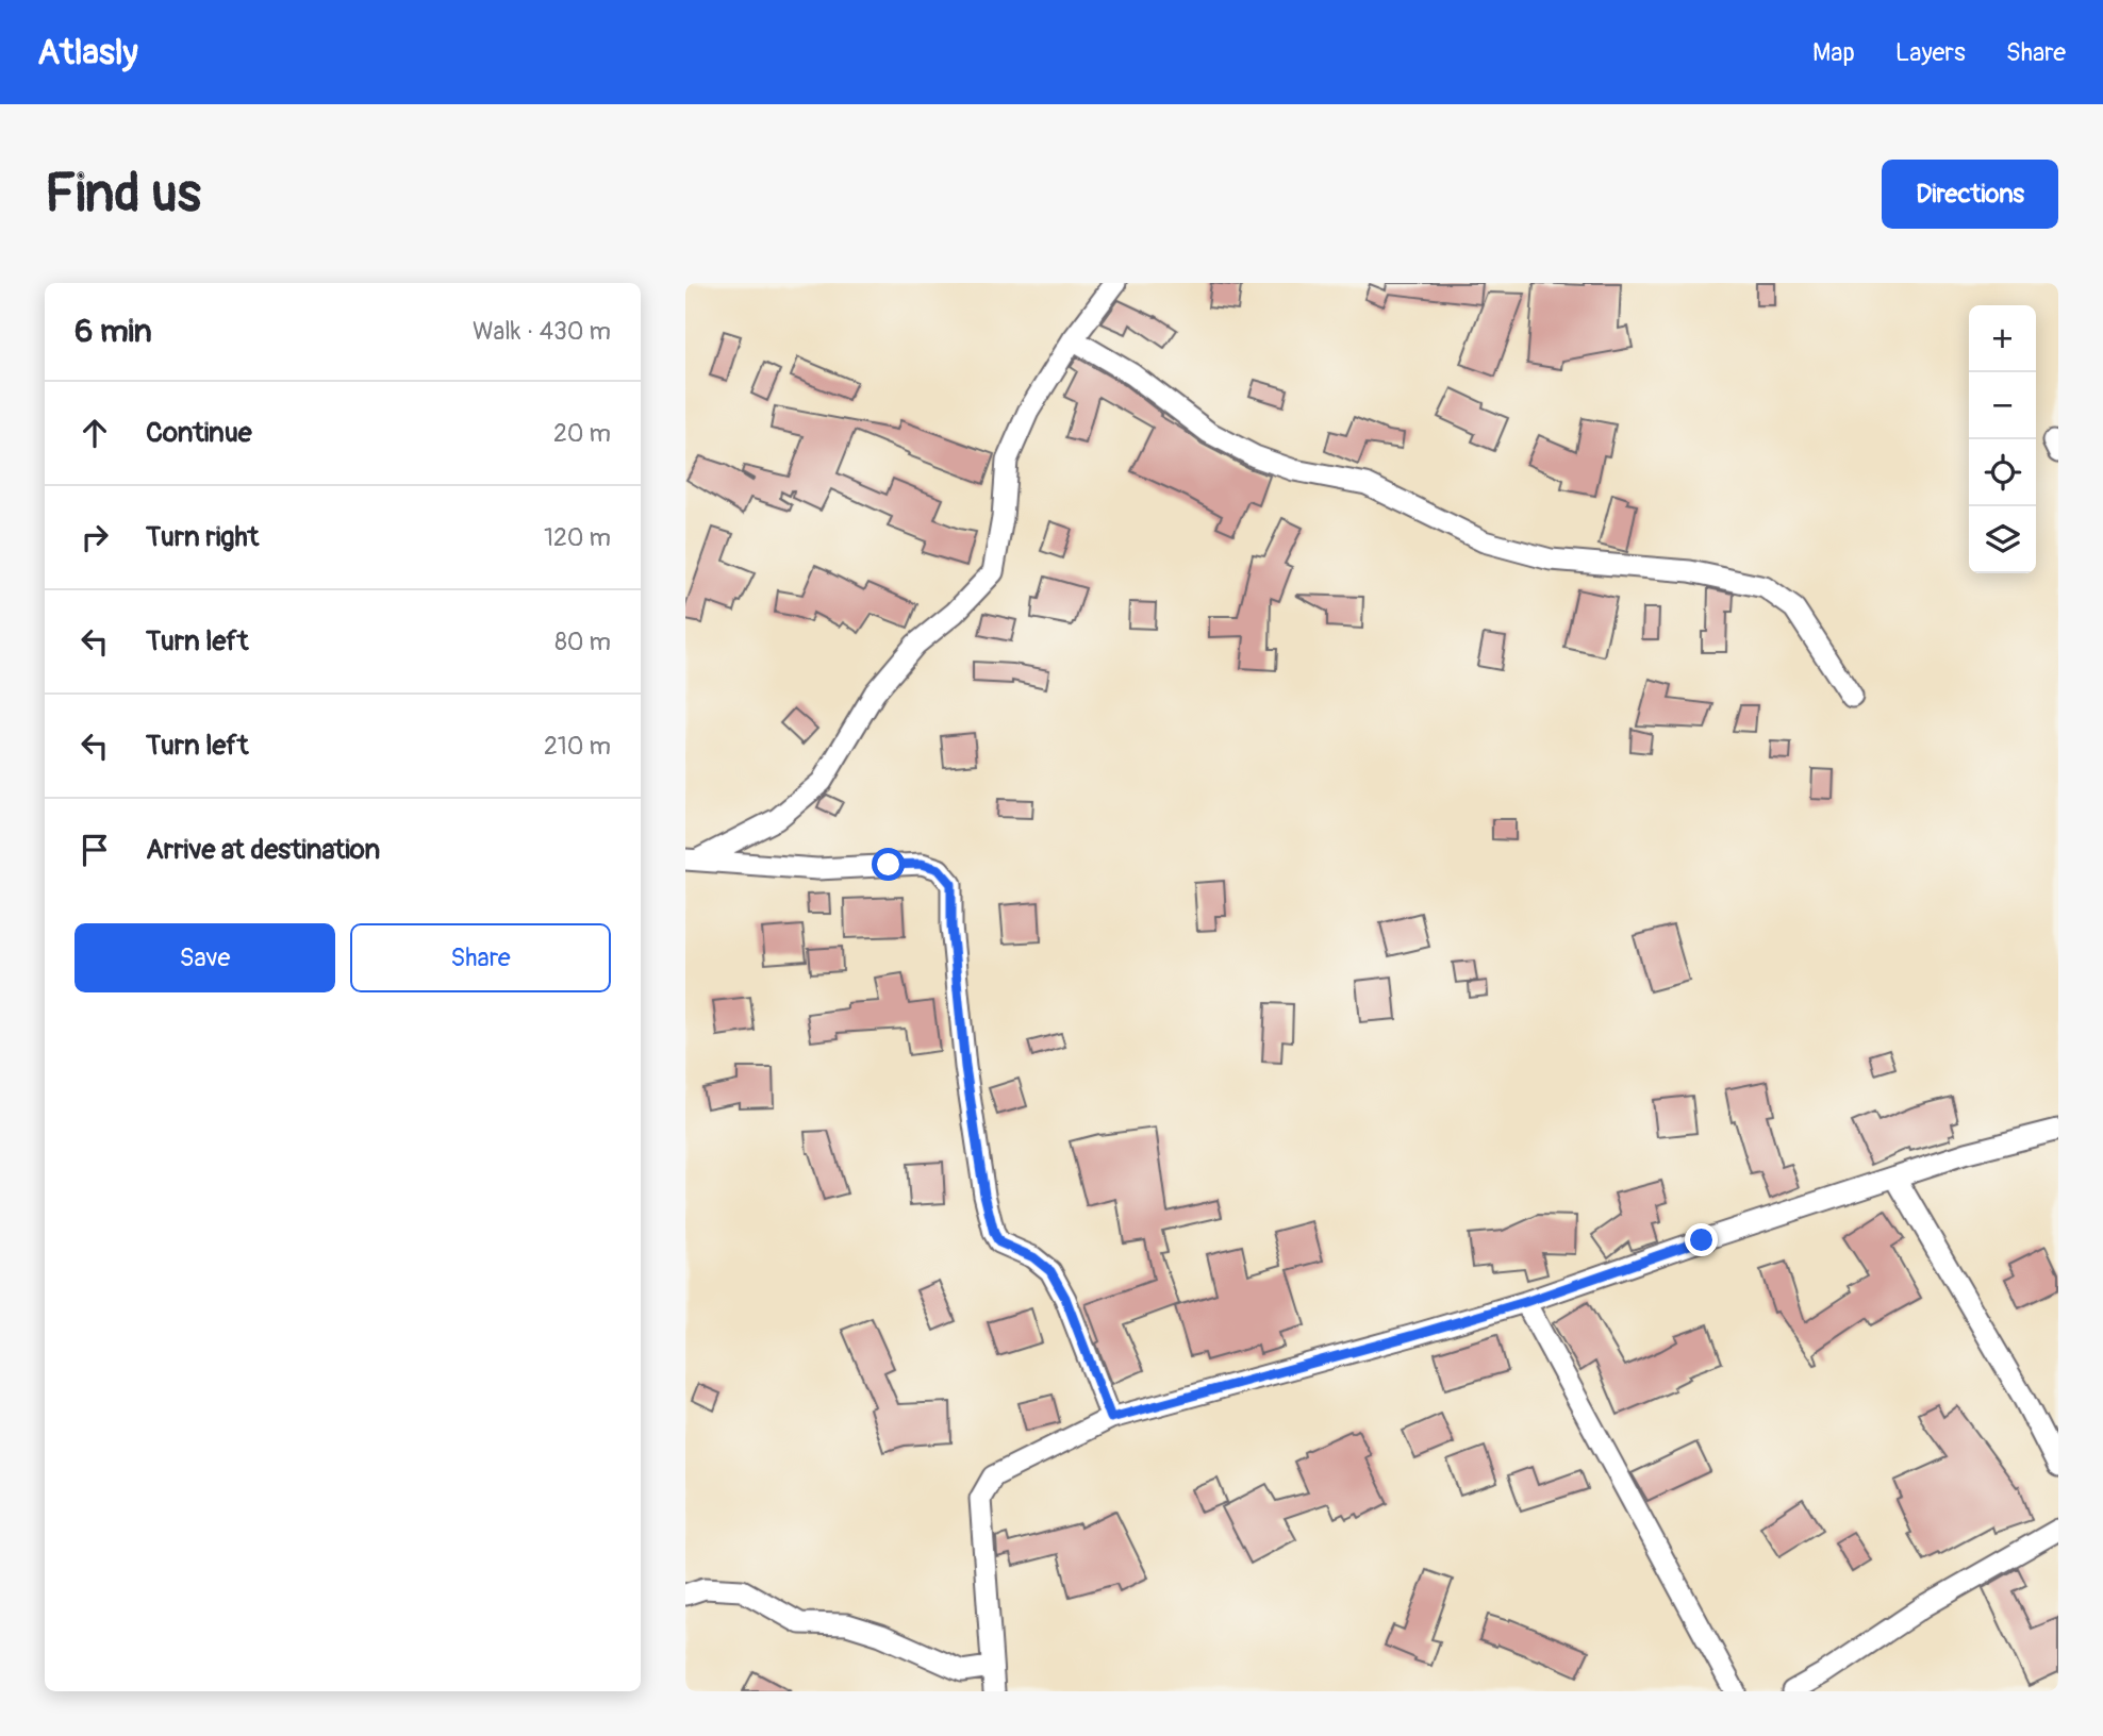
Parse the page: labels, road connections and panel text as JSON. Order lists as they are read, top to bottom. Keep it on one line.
{"page":{"header":"Atlasly","nav":["Map","Layers","Share"],"buttons":["Directions",["Save","Share"]],"title":"Find us","heading":["6 min","Walk · 430 m"],"map_buttons":["+","−"],"list":[["Continue","20 m"],["Turn right","120 m"],["Turn left","80 m"],["Turn left","210 m"],"Arrive at destination"]}}
